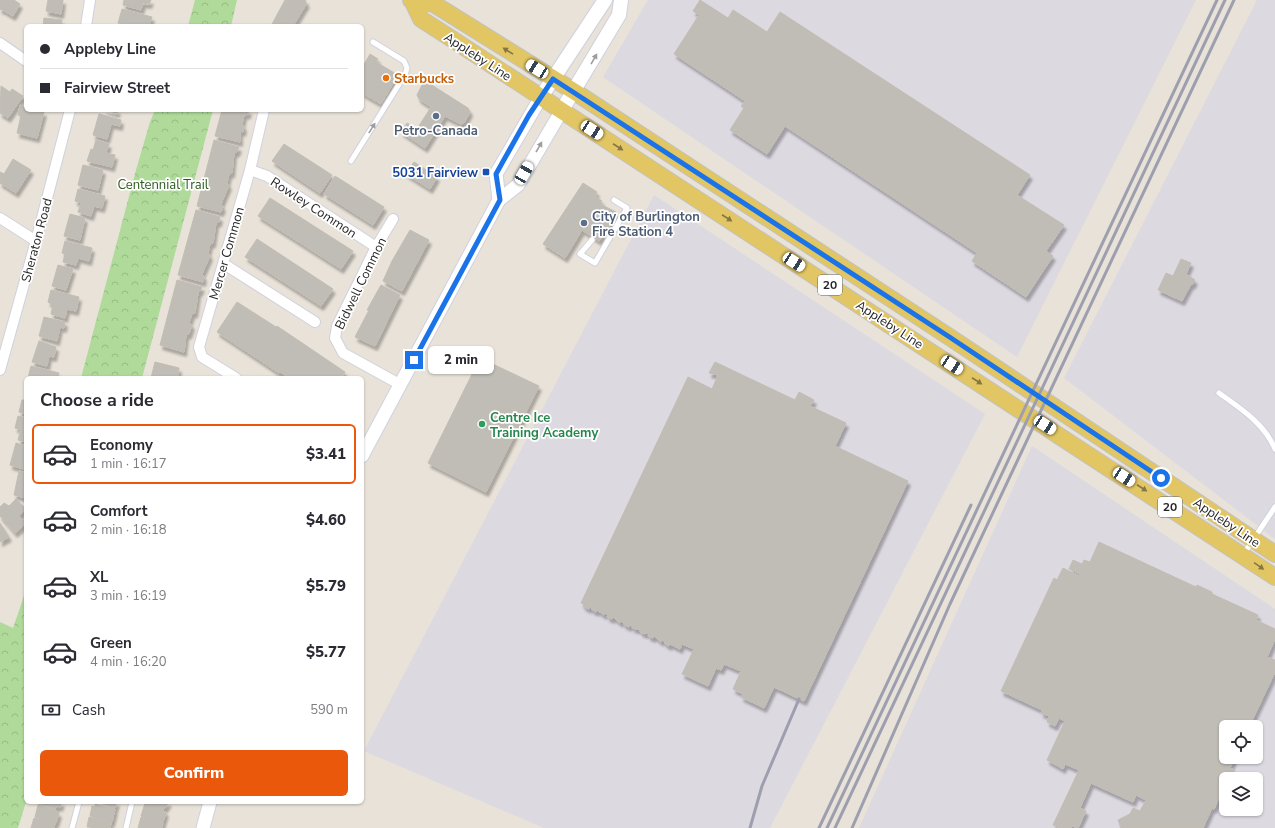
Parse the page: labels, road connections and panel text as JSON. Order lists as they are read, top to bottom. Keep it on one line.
{"streets":{"main road":["Appleby Line","20"],"street":["Rowley Common","Sheraton Road","Mercer Common","Bidwell Common"]},"crossings":[["Rowley Common","Mercer Common"],["Rowley Common","Bidwell Common"]],"parks":["Centennial Trail"],"places":{"other":["Starbucks","Petro-Canada","City of Burlington Fire Station 4","Centre Ice Training Academy"],"transit":["5031 Fairview"]},"page":{"banner":["Appleby Line","Fairview Street"],"bubble":"2 min","heading":"Choose a ride","list":[{"name":"Economy","note":"1 min · 16:17","value":"$3.41"},{"name":"Comfort","note":"2 min · 16:18","value":"$4.60"},{"name":"XL","note":"3 min · 16:19","value":"$5.79"},{"name":"Green","note":"4 min · 16:20","value":"$5.77"}],"pay":["Cash","590 m"],"buttons":"Confirm"}}
